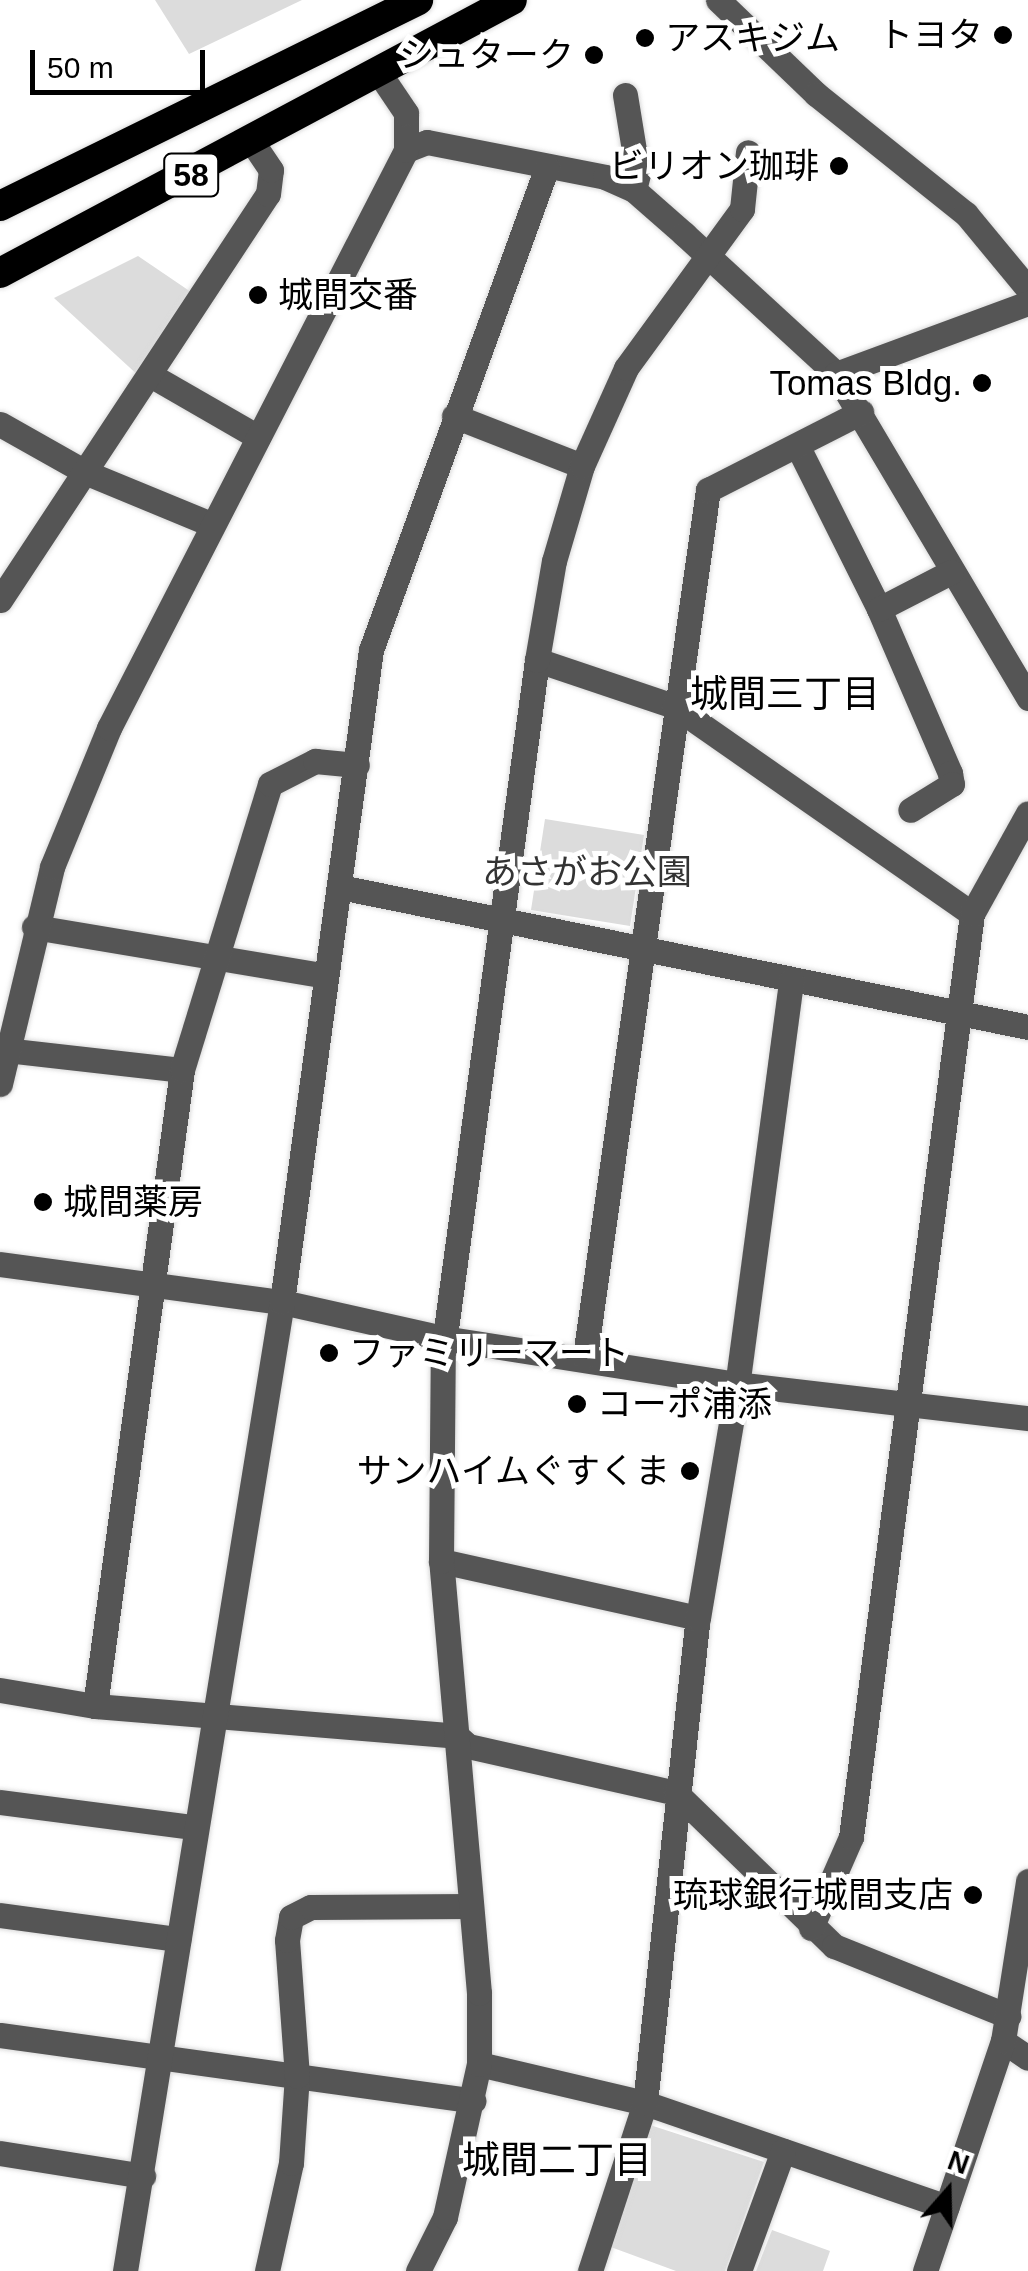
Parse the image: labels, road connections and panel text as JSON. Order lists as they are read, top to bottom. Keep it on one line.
{"streets":{"highway":["58"]},"districts":["城間三丁目","城間二丁目"],"parks":["あさがお公園"],"places":["トヨタ","アスキジム","シュターク","ビリオン珈琲","城間交番","Tomas Bldg.","城間薬房","ファミリーマート","コーポ浦添","サンハイムぐすくま","琉球銀行城間支店"],"scale_bar":"50 m","north":"top"}
